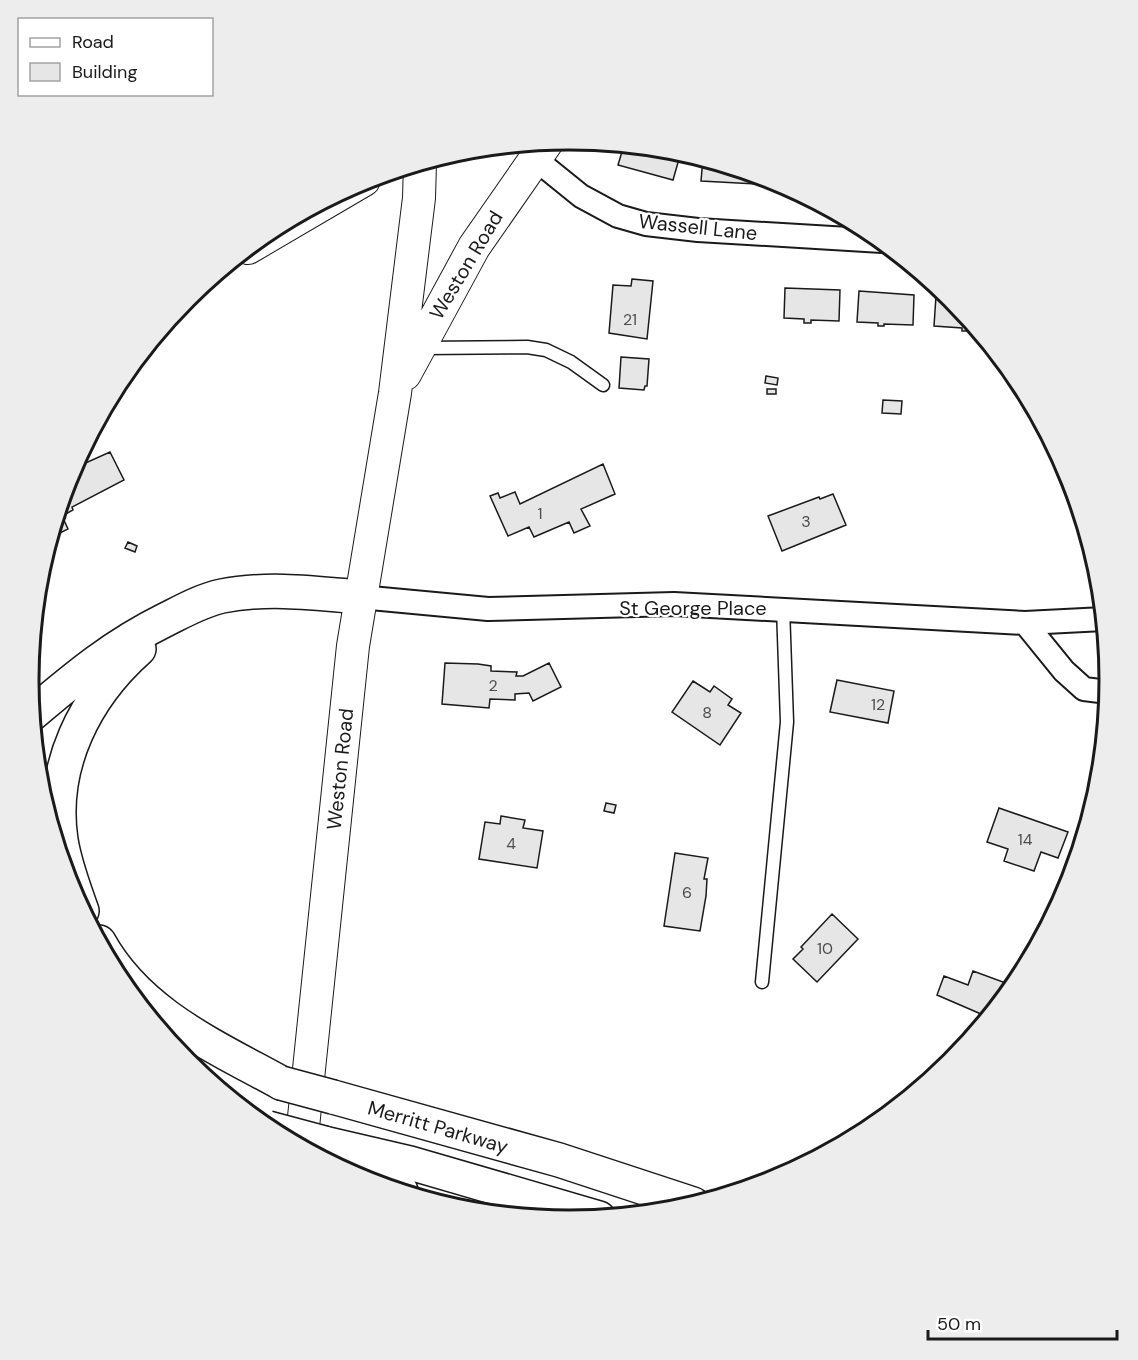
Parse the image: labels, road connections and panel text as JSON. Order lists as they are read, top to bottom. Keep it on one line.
{"streets":{"highway":["Merritt Parkway"],"main road":["Weston Road"],"street":["Wassell Lane","St George Place"]},"crossings":[["Weston Road","St George Place"]],"house_numbers":["21","1","3","2","12","8","14","4","6","10"],"legend":["Road","Building"],"scale_bar":"50 m"}
